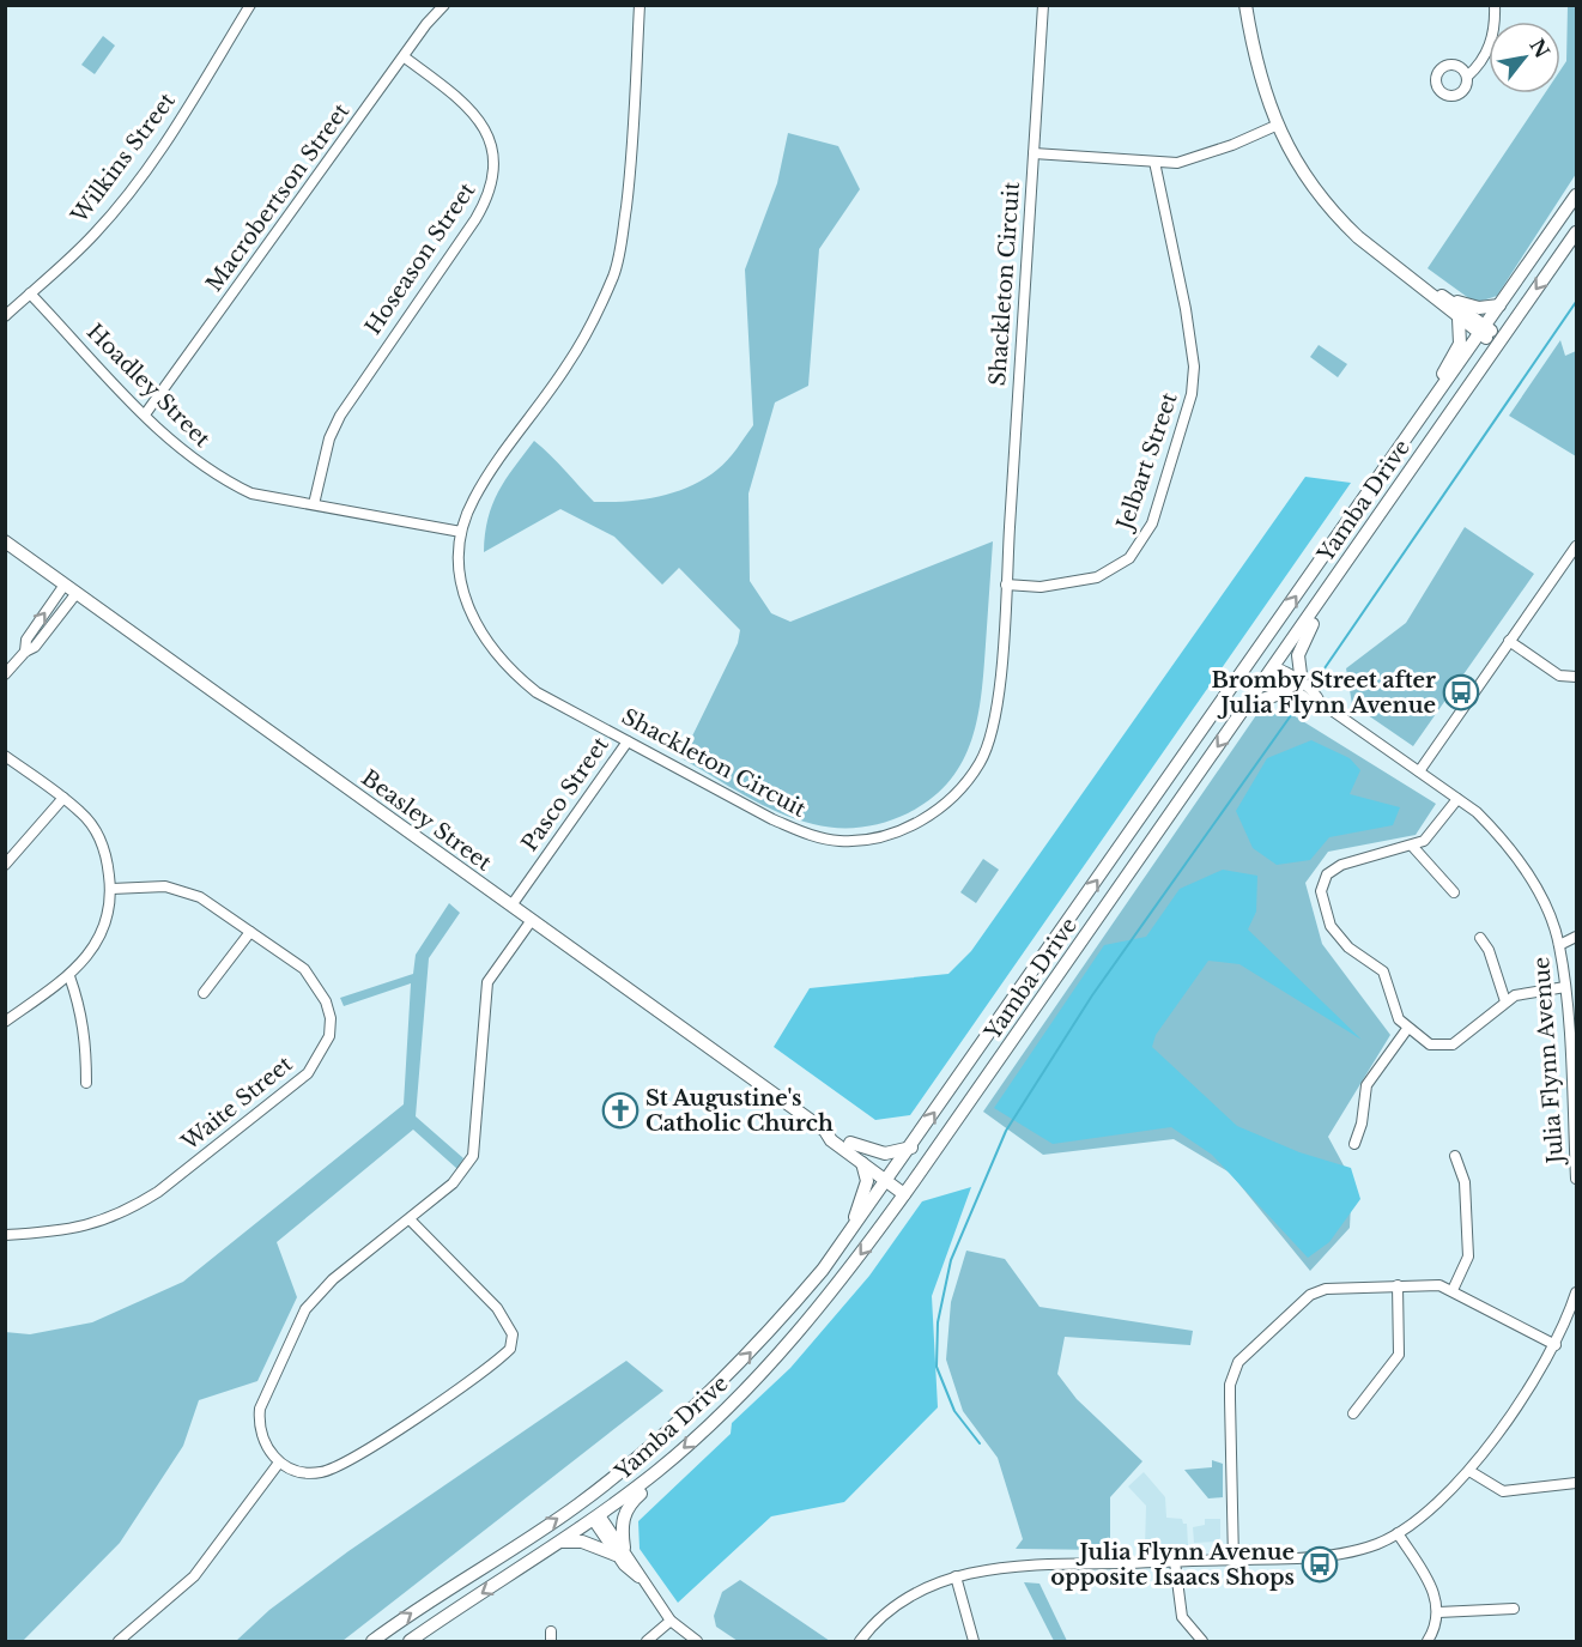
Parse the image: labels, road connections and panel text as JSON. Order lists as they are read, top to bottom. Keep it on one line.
{"streets":{"main road":["Yamba Drive","Beasley Street"],"street":["Wilkins Street","Macrobertson Street","Hoseason Street","Shackleton Circuit","Hoadley Street","Jelbart Street","Pasco Street","Julia Flynn Avenue","Waite Street"]},"crossings":[["Wilkins Street","Hoadley Street"],["Macrobertson Street","Hoseason Street"],["Macrobertson Street","Hoadley Street"],["Hoseason Street","Hoadley Street"],["Shackleton Circuit","Hoadley Street"],["Shackleton Circuit","Jelbart Street"],["Shackleton Circuit","Pasco Street"],["Yamba Drive","Beasley Street"],["Yamba Drive","Julia Flynn Avenue"],["Pasco Street","Beasley Street"]],"places":{"bus stop":["Bromby Street after Julia Flynn Avenue","Julia Flynn Avenue opposite Isaacs Shops"],"church":["St Augustine's Catholic Church"]},"north":"top right"}
